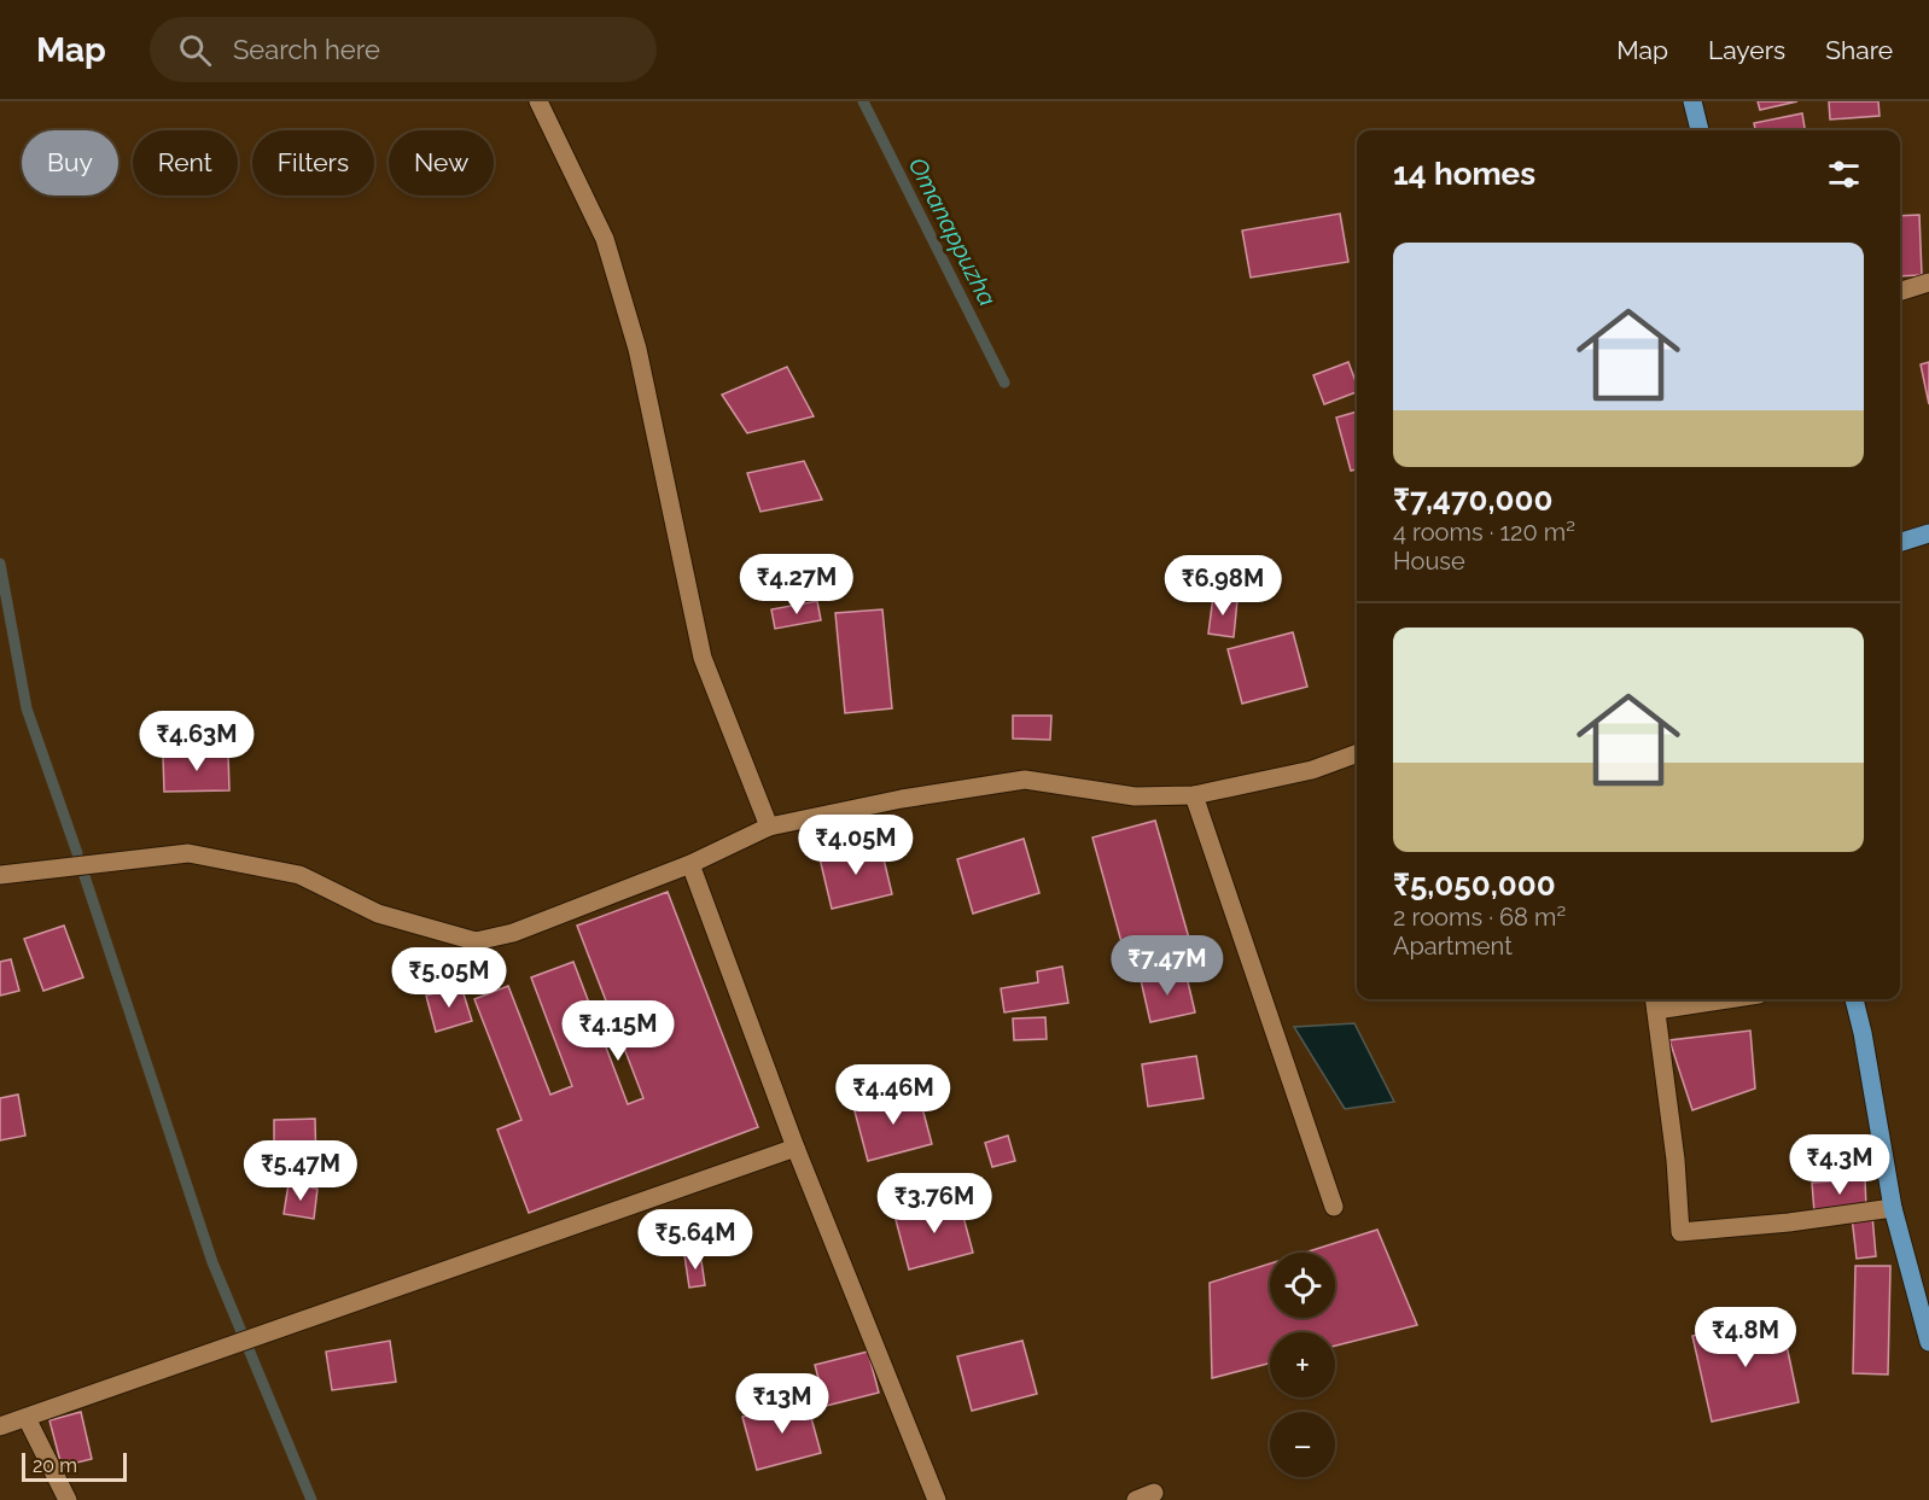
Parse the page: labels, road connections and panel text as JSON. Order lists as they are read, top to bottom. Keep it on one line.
{"water":["Omanappuzha"],"scale_bar":"20 m","page":{"header":"Map","search":"Search here","nav":["Map","Layers","Share"],"chip":["Buy","Rent","Filters","New"],"heading":"14 homes","list":[{"name":"₹7,470,000","note":"4 rooms · 120 m² · House"},{"name":"₹5,050,000","note":"2 rooms · 68 m² · Apartment"}],"price":["₹4.27M","₹6.98M","₹4.63M","₹4.05M","₹7.47M","₹5.05M","₹4.15M","₹4.46M","₹4.3M","₹5.47M","₹3.76M","₹5.64M","₹4.8M","₹13M"],"map_buttons":["+","−"],"scale":"20 m"}}
